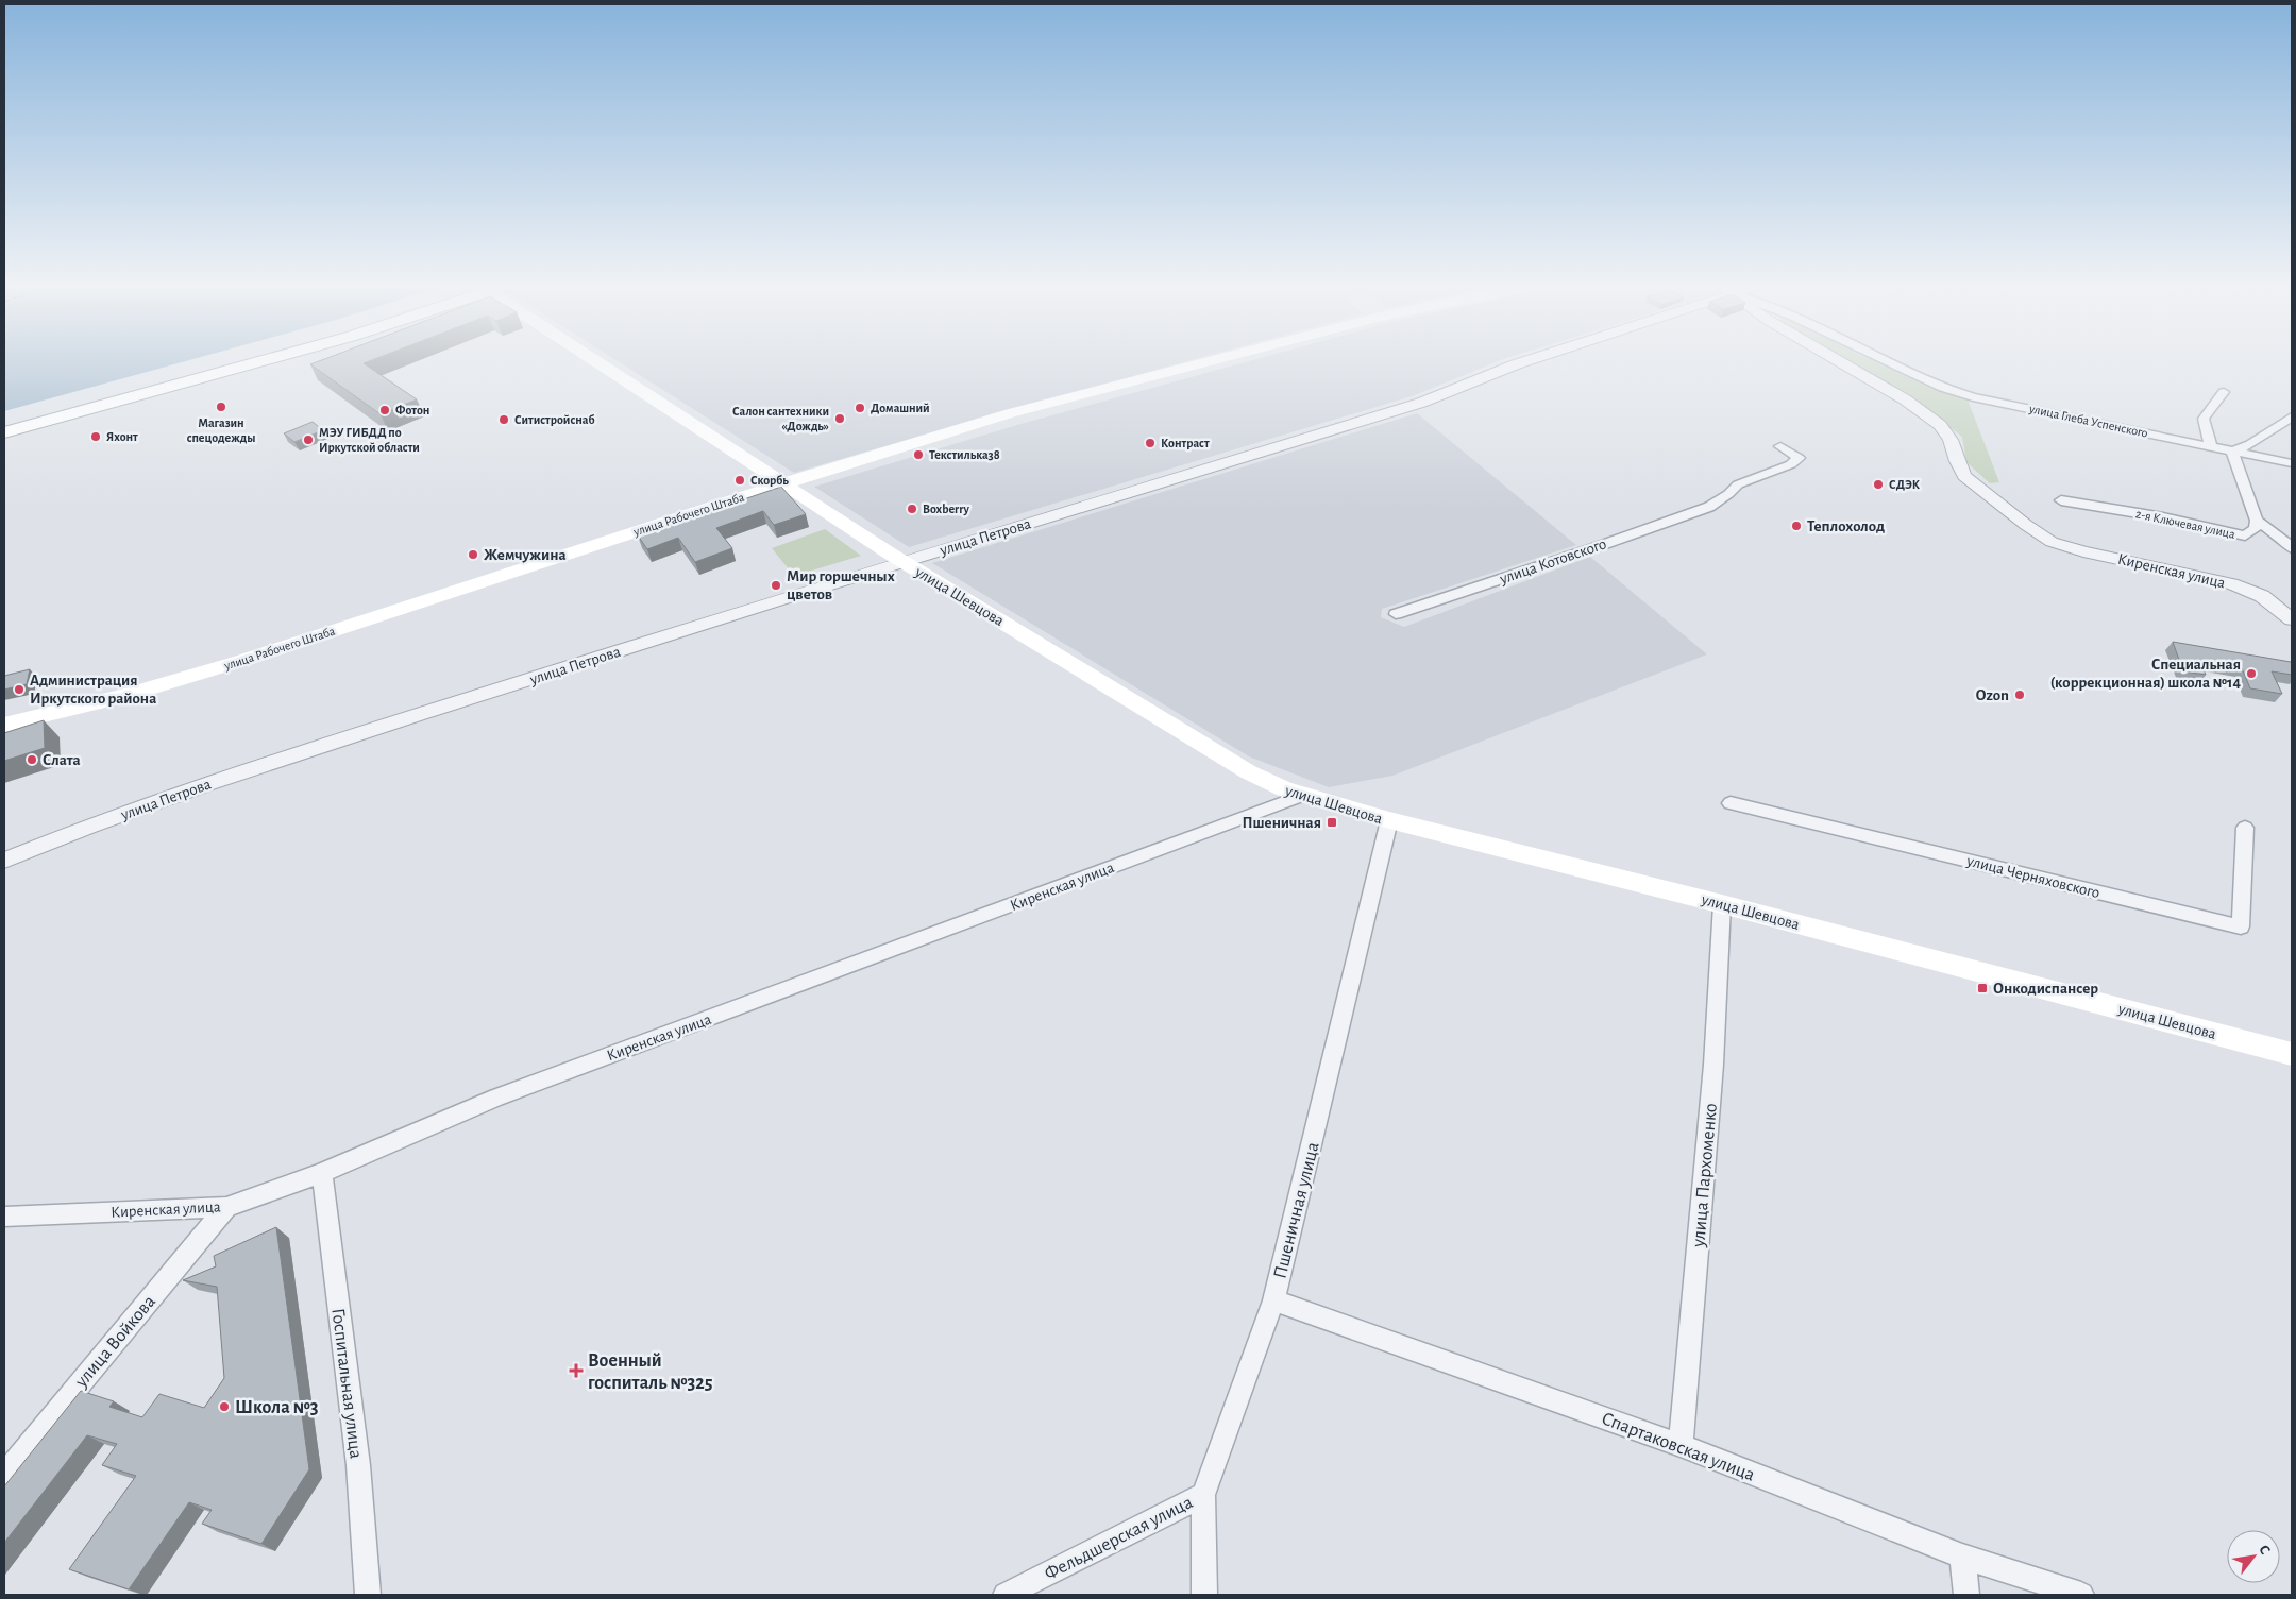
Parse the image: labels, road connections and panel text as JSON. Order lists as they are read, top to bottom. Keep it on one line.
{"streets":{"main road":["улица Рабочего Штаба","улица Шевцова"],"street":["улица Глеба Успенского","2-я Ключевая улица","улица Петрова","улица Котовского","Киренская улица","улица Черняховского","улица Пархоменко","Пшеничная улица","улица Войкова","Госпитальная улица","Спартаковская улица","Фельдшерская улица"]},"crossings":[["улица Рабочего Штаба","улица Шевцова"],["улица Петрова","улица Шевцова"],["Киренская улица","улица Шевцова"],["Киренская улица","улица Войкова"],["Киренская улица","Госпитальная улица"],["улица Шевцова","улица Пархоменко"],["улица Шевцова","Пшеничная улица"],["улица Пархоменко","Спартаковская улица"],["Пшеничная улица","Спартаковская улица"],["Пшеничная улица","Фельдшерская улица"]],"places":{"other":["Магазин спецодежды","Домашний","Фотон","Салон сантехники «Дождь»","Ситистройснаб","Яхонт","МЭУ ГИБДД по Иркутской области","Контраст","Текстилька38","Скорбь","СДЭК","Boxberry","Теплохолод","Жемчужина","Мир горшечных цветов","Специальная (коррекционная) школа №14","Администрация Иркутского района","Ozon","Слата","Школа №3"],"transit":["Пшеничная","Онкодиспансер"],"health":["Военный госпиталь №325"]},"north":"top right"}
